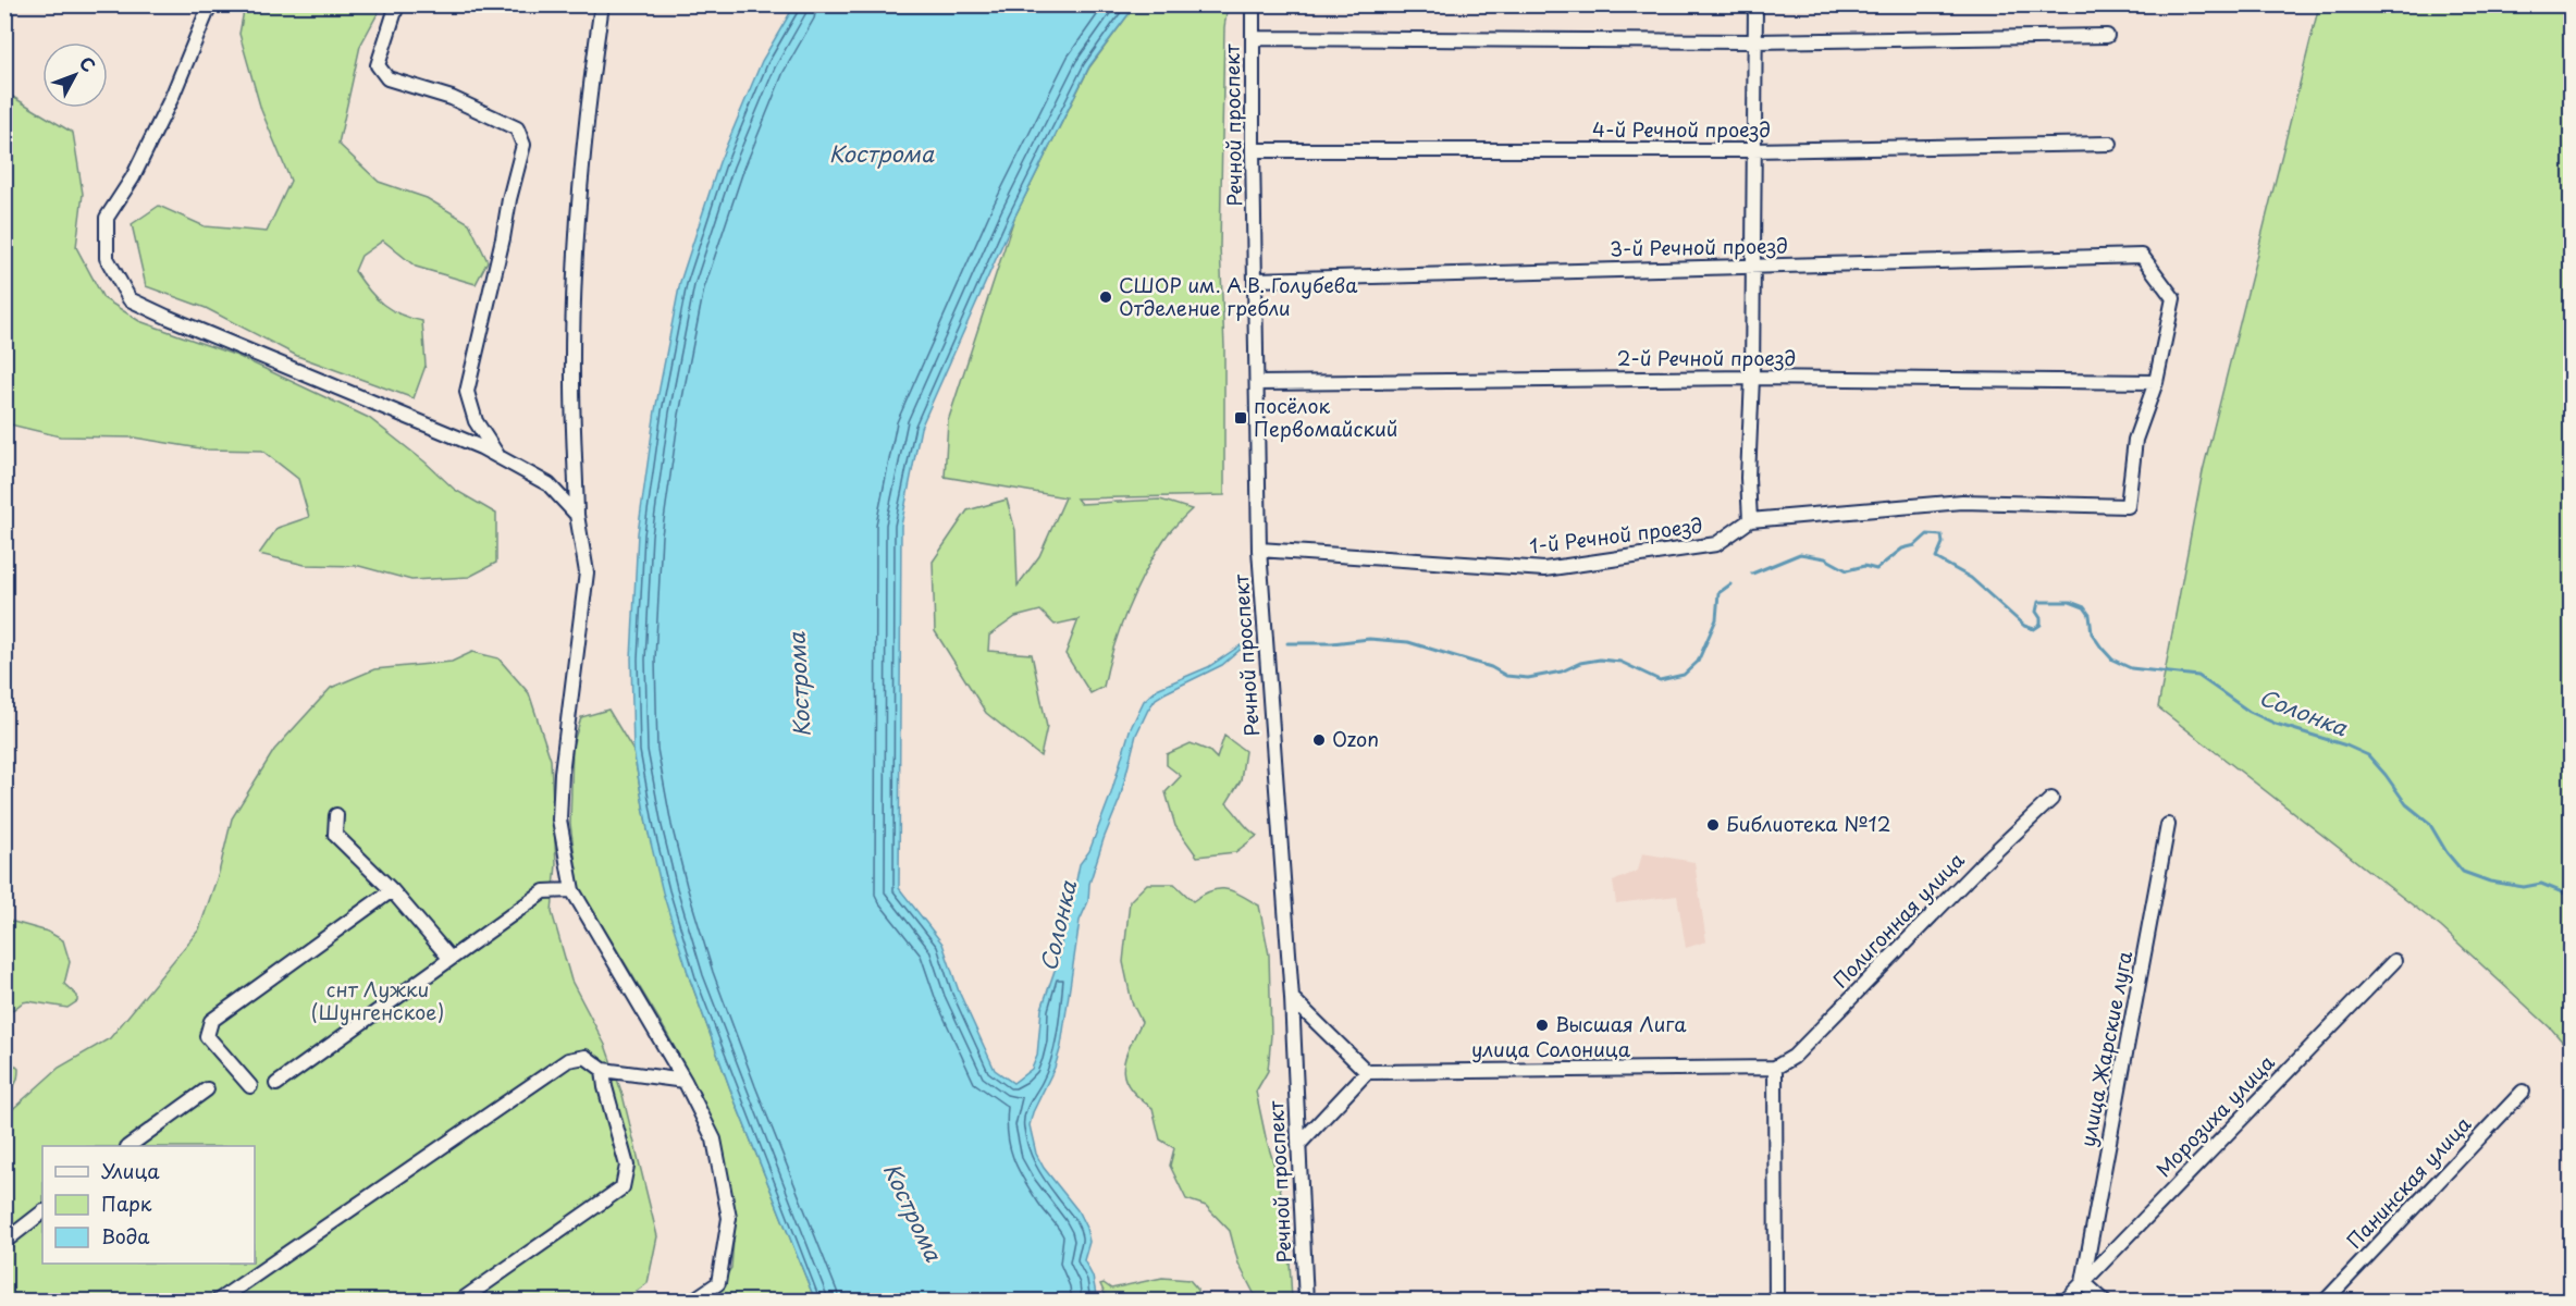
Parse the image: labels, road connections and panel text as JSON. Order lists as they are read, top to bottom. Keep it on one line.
{"streets":{"street":["Речной проспект","4-й Речной проезд","3-й Речной проезд","2-й Речной проезд","1-й Речной проезд","Полигонная улица","улица Жарские луга","улица Солоница","Морозиха улица","Панинская улица"]},"crossings":[["Речной проспект","4-й Речной проезд"],["Речной проспект","3-й Речной проезд"],["Речной проспект","2-й Речной проезд"],["Речной проспект","1-й Речной проезд"],["3-й Речной проезд","2-й Речной проезд"],["Полигонная улица","улица Солоница"],["улица Жарские луга","Морозиха улица"]],"water":["Кострома","Солонка"],"parks":["снт Лужки (Шунгенское)"],"places":{"other":["СШОР им. А.В. Голубева Отделение гребли","Ozon","Библиотека №12","Высшая Лига"],"transit":["посёлок Первомайский"]},"legend":["Улица","Парк","Вода"],"north":"top right"}
